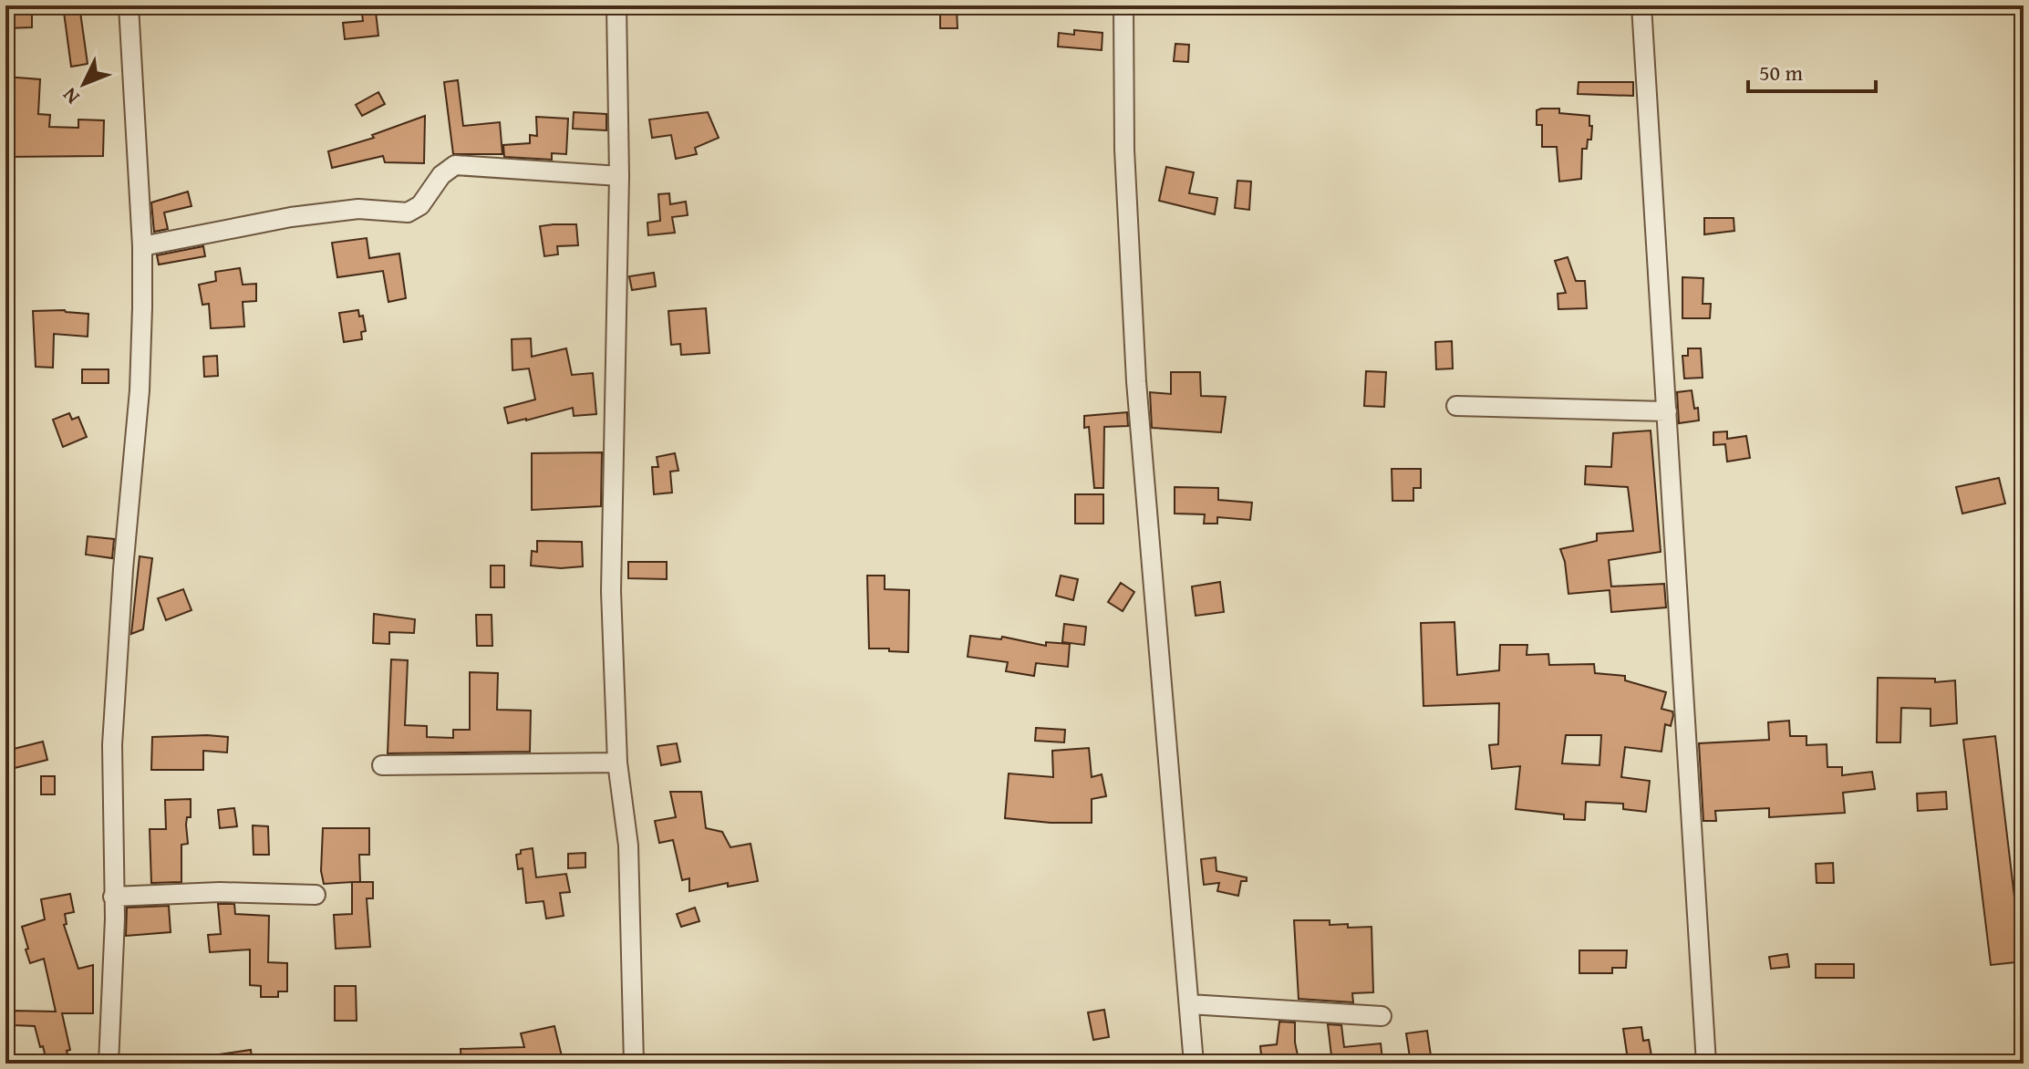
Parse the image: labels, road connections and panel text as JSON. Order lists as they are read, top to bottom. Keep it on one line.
{"scale_bar":"50 m","north":"bottom left"}
